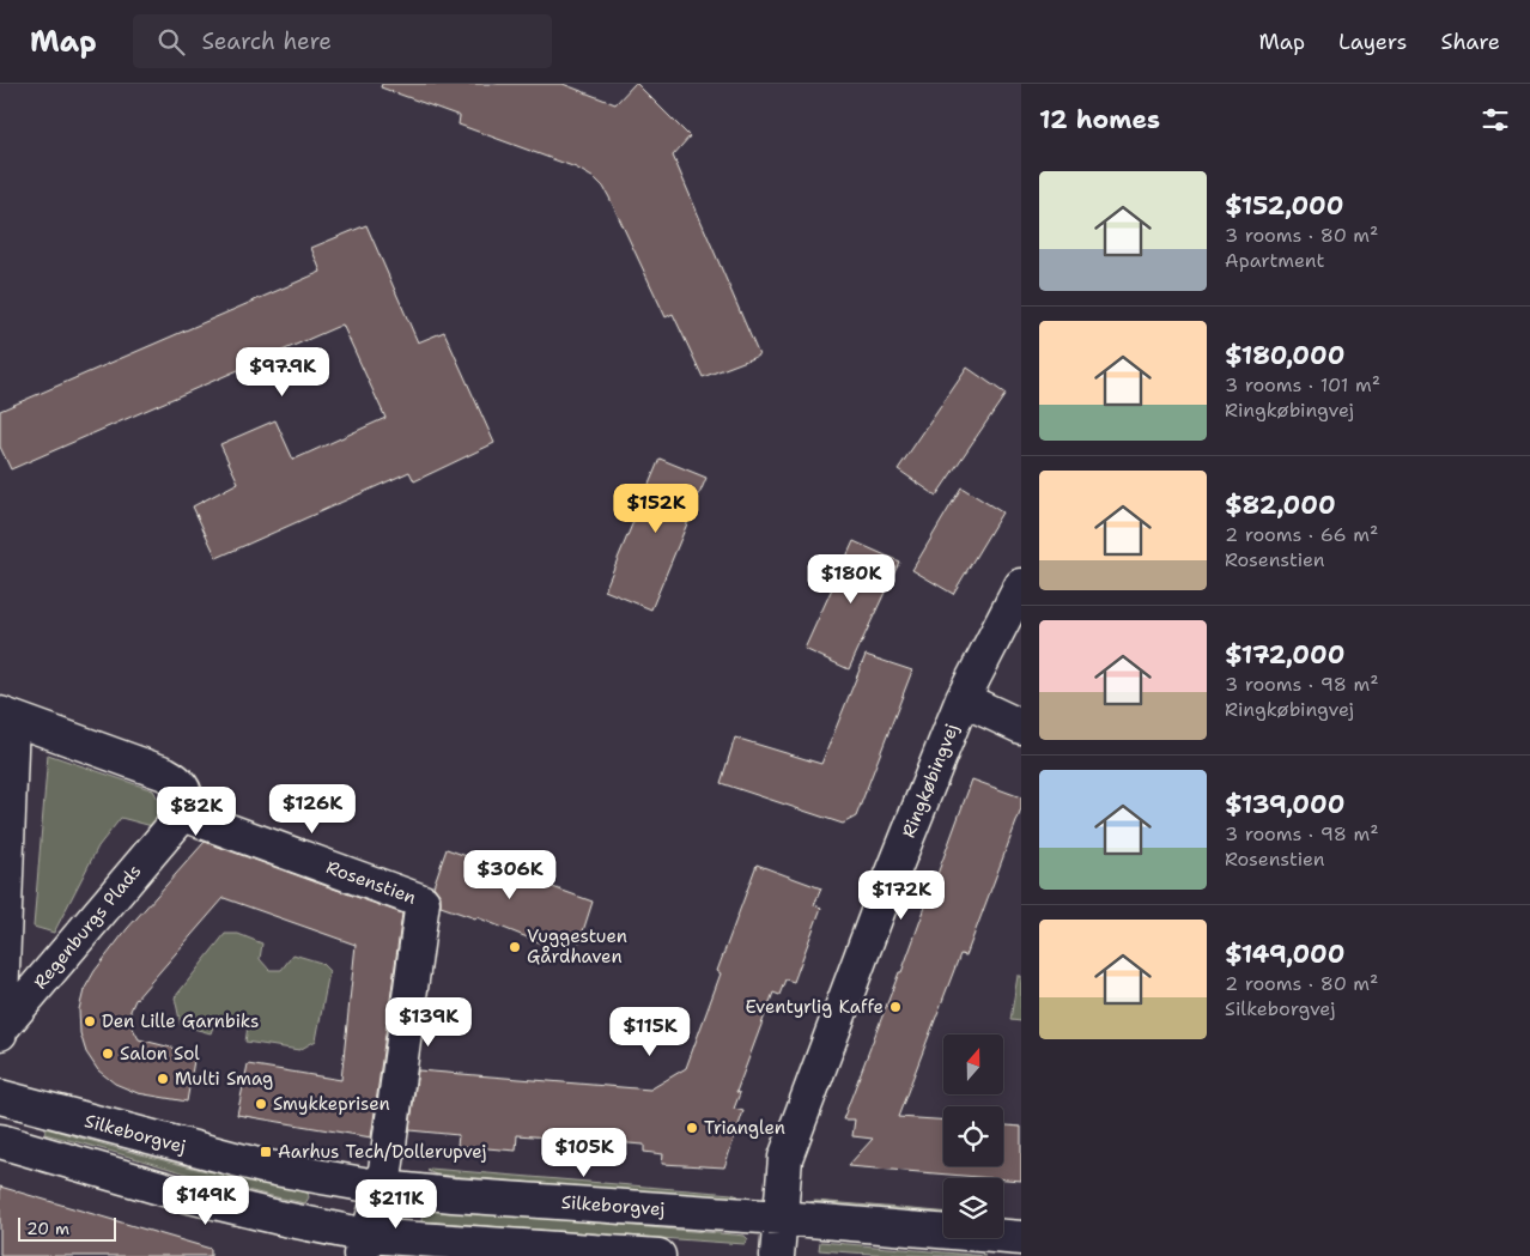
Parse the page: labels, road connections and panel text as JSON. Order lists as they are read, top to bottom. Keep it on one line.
{"streets":{"street":["Ringkøbingvej","Rosenstien","Regenburgs Plads","Silkeborgvej"]},"crossings":[["Ringkøbingvej","Silkeborgvej"],["Rosenstien","Regenburgs Plads"],["Rosenstien","Silkeborgvej"]],"places":{"other":["Vuggestuen Gårdhaven","Eventyrlig Kaffe","Den Lille Garnbiks","Salon Sol","Multi Smag","Smykkeprisen","Trianglen"],"transit":["Aarhus Tech/Dollerupvej"]},"scale_bar":"20 m","north":"top","page":{"header":"Map","search":"Search here","nav":["Map","Layers","Share"],"heading":"12 homes","list":[{"name":"$152,000","note":"3 rooms · 80 m² · Apartment"},{"name":"$180,000","note":"3 rooms · 101 m² · Ringkøbingvej"},{"name":"$82,000","note":"2 rooms · 66 m² · Rosenstien"},{"name":"$172,000","note":"3 rooms · 98 m² · Ringkøbingvej"},{"name":"$139,000","note":"3 rooms · 98 m² · Rosenstien"},{"name":"$149,000","note":"2 rooms · 80 m² · Silkeborgvej"}],"price":["$97.9K","$152K","$180K","$126K","$82K","$306K","$172K","$139K","$115K","$105K","$149K","$211K"],"scale":"20 m"}}
